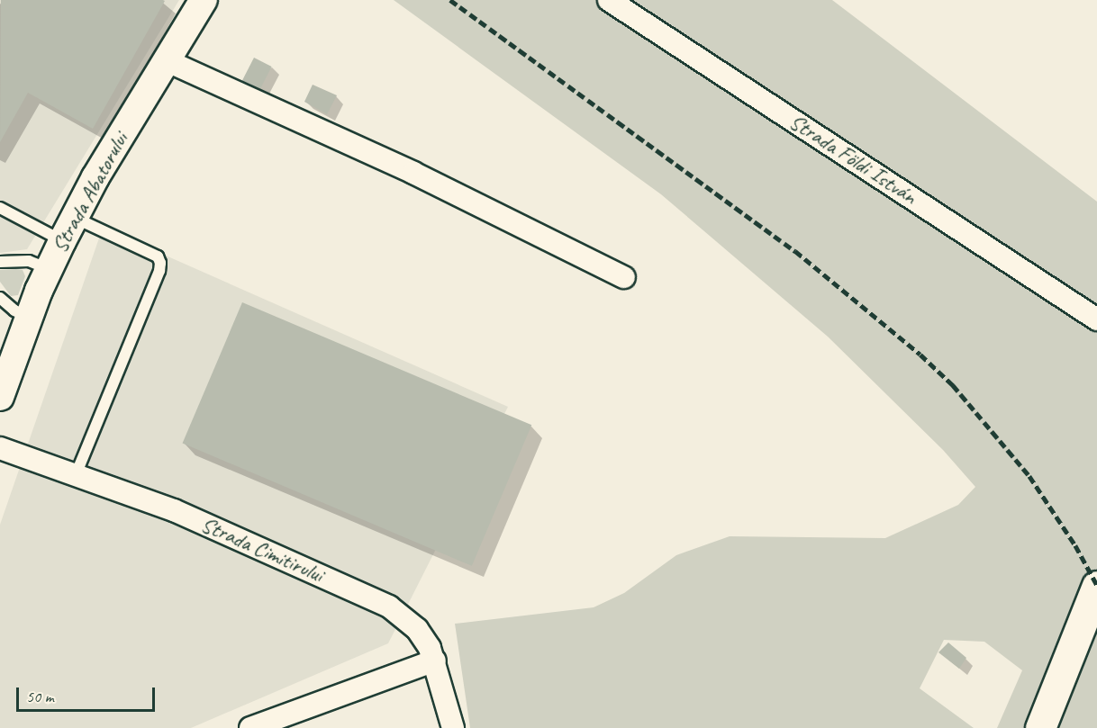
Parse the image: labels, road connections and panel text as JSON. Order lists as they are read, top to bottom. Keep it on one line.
{"streets":{"street":["Strada Földi István","Strada Abatorului","Strada Cimitirului"]},"scale_bar":"50 m"}
